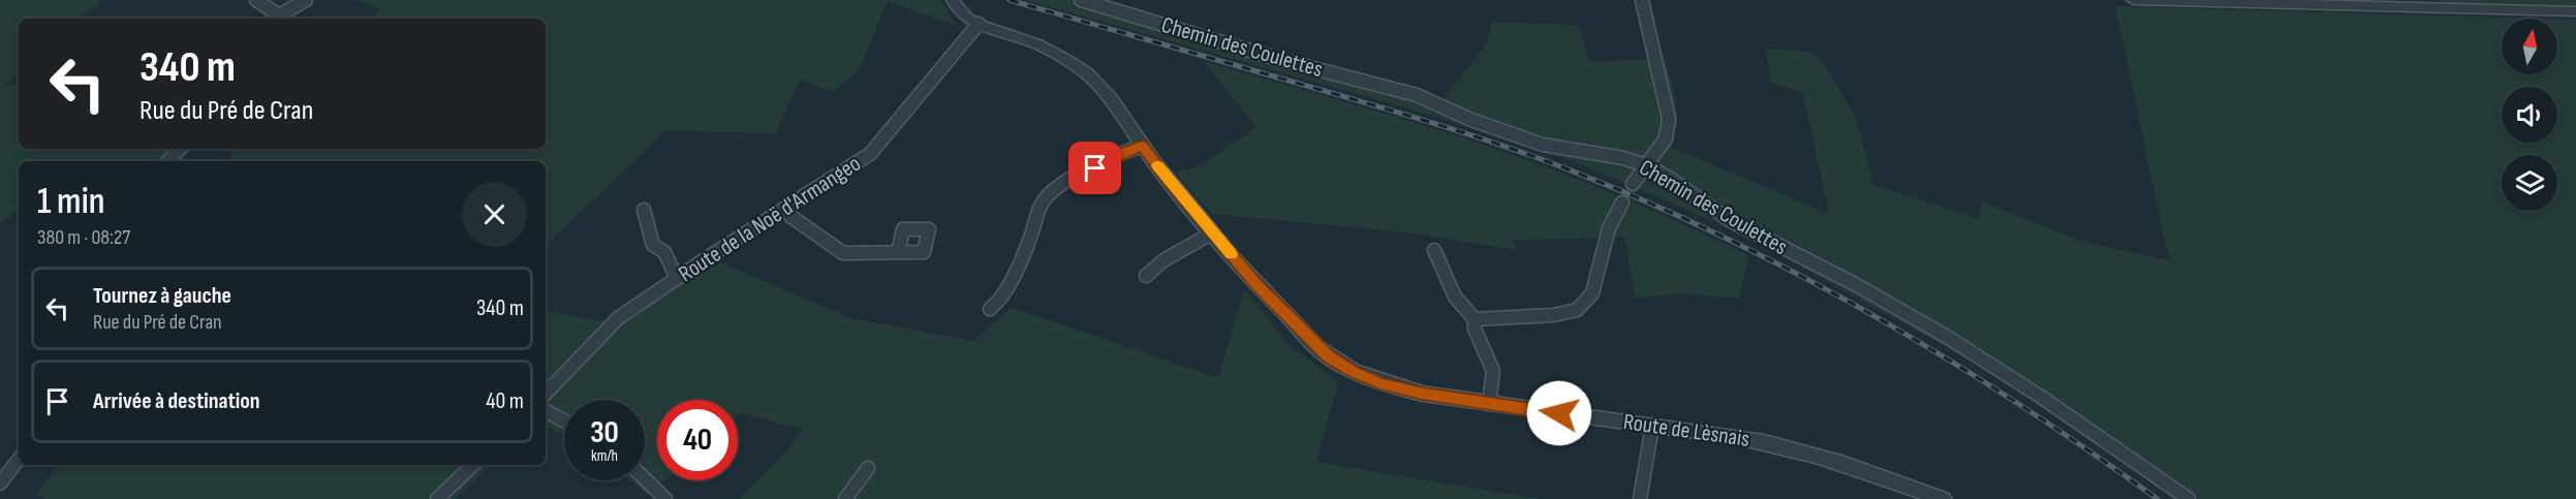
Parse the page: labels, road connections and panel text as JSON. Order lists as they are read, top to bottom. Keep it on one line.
{"streets":{"street":["Chemin des Coulettes","Route de la Noë d'Armangeo","Route de Lèsnais"]},"crossings":[["Route de la Noë d'Armangeo","Route de Lèsnais"]],"north":"top","page":{"turn":["340 m","Rue du Pré de Cran"],"heading":["1 min","380 m · 08:27"],"list":[{"name":"Tournez à gauche","note":"Rue du Pré de Cran","value":"340 m"},{"name":"Arrivée à destination","value":"40 m"}],"speed":"30 km/h","limit":"40"}}
